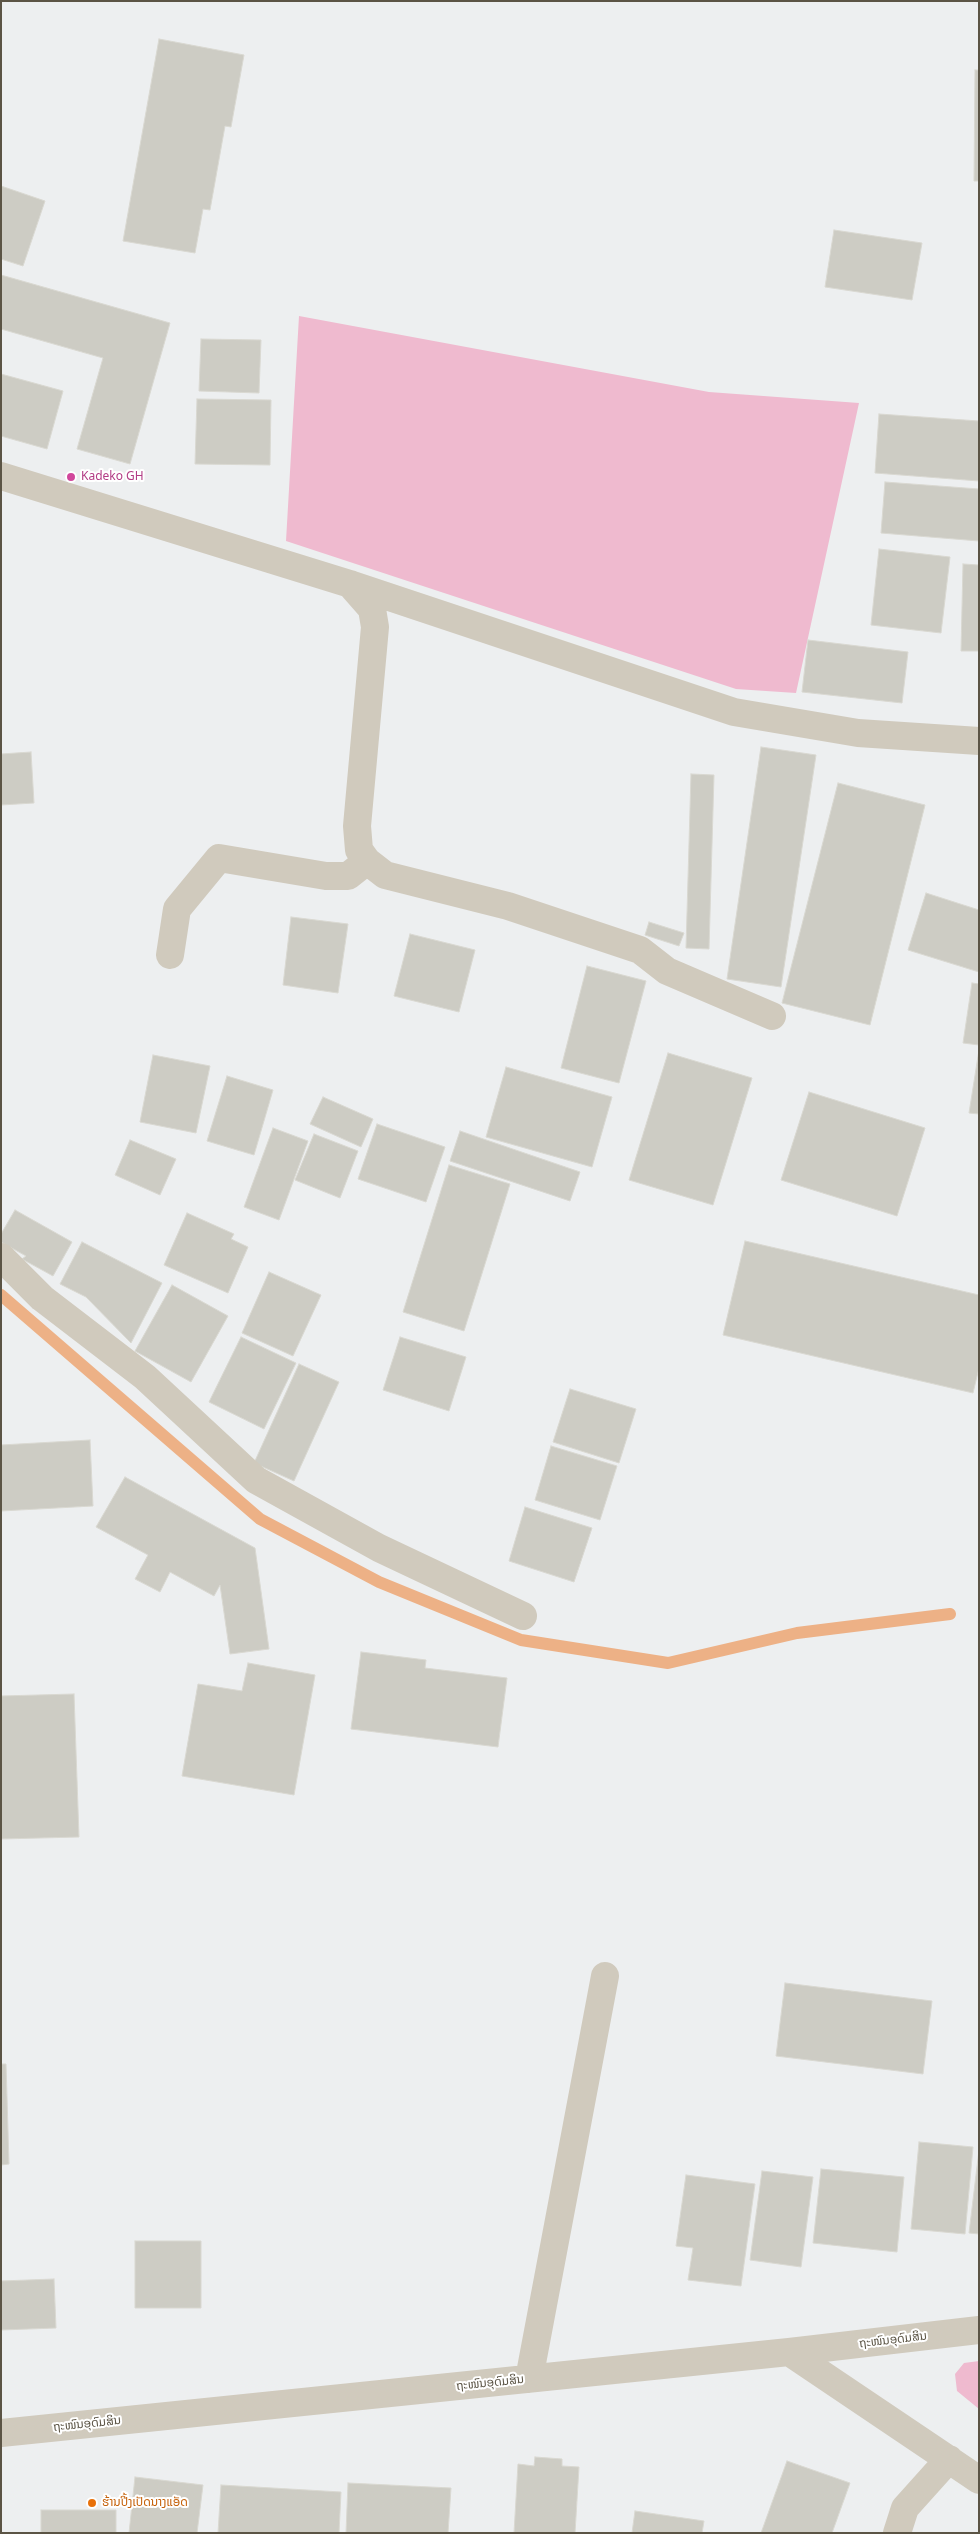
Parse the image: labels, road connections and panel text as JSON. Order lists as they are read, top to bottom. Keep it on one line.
{"streets":{"street":["ຖະໜົນອຸດົມສິນ"]},"places":["Kadeko GH","ຮ້ານປີ້ງເປັດນາງແອັດ"]}
